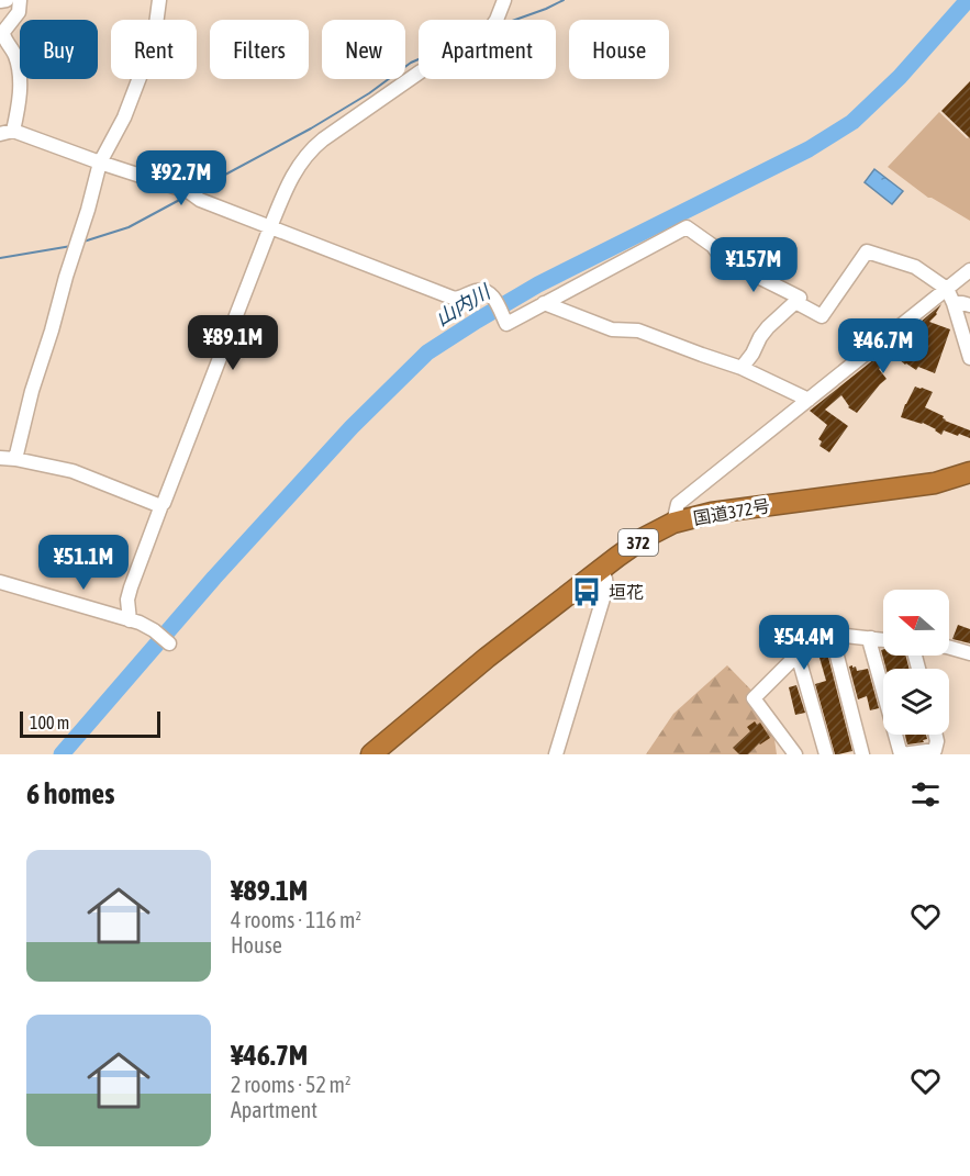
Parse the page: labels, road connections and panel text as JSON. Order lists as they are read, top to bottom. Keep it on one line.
{"streets":{"highway":["国道372号","372"]},"water":["山内川"],"places":{"bus stop":["垣花"]},"scale_bar":"100 m","north":"left","page":{"chip":["Buy","Rent","Filters","New","Apartment","House"],"price":["¥92.7M","¥157M","¥89.1M","¥46.7M","¥51.1M","¥54.4M"],"scale":"100 m","heading":"6 homes","list":[{"name":"¥89.1M","note":"4 rooms · 116 m² · House"},{"name":"¥46.7M","note":"2 rooms · 52 m² · Apartment"}]}}
